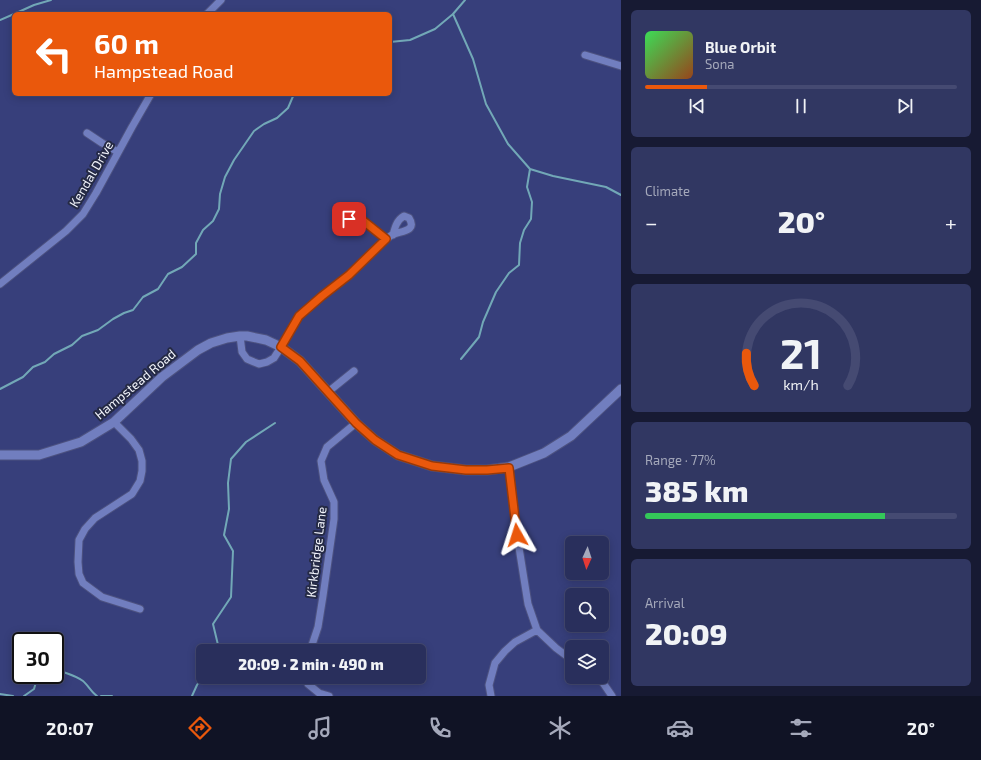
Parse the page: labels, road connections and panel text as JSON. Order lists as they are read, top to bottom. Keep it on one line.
{"streets":{"street":["Kendal Drive","Hampstead Road","Kirkbridge Lane"]},"crossings":[["Hampstead Road","Kirkbridge Lane"]],"north":"bottom","page":{"turn":["60 m","Hampstead Road"],"song":["Blue Orbit","Sona"],"tile":["Climate",["Range · 77%","385 km"],["Arrival","20:09"]],"heat":["−","20°","+"],"limit":"30","trip":"20:09 · 2 min · 490 m","tabs":["20:07","20°"],"gauge":["21","km/h"]}}
